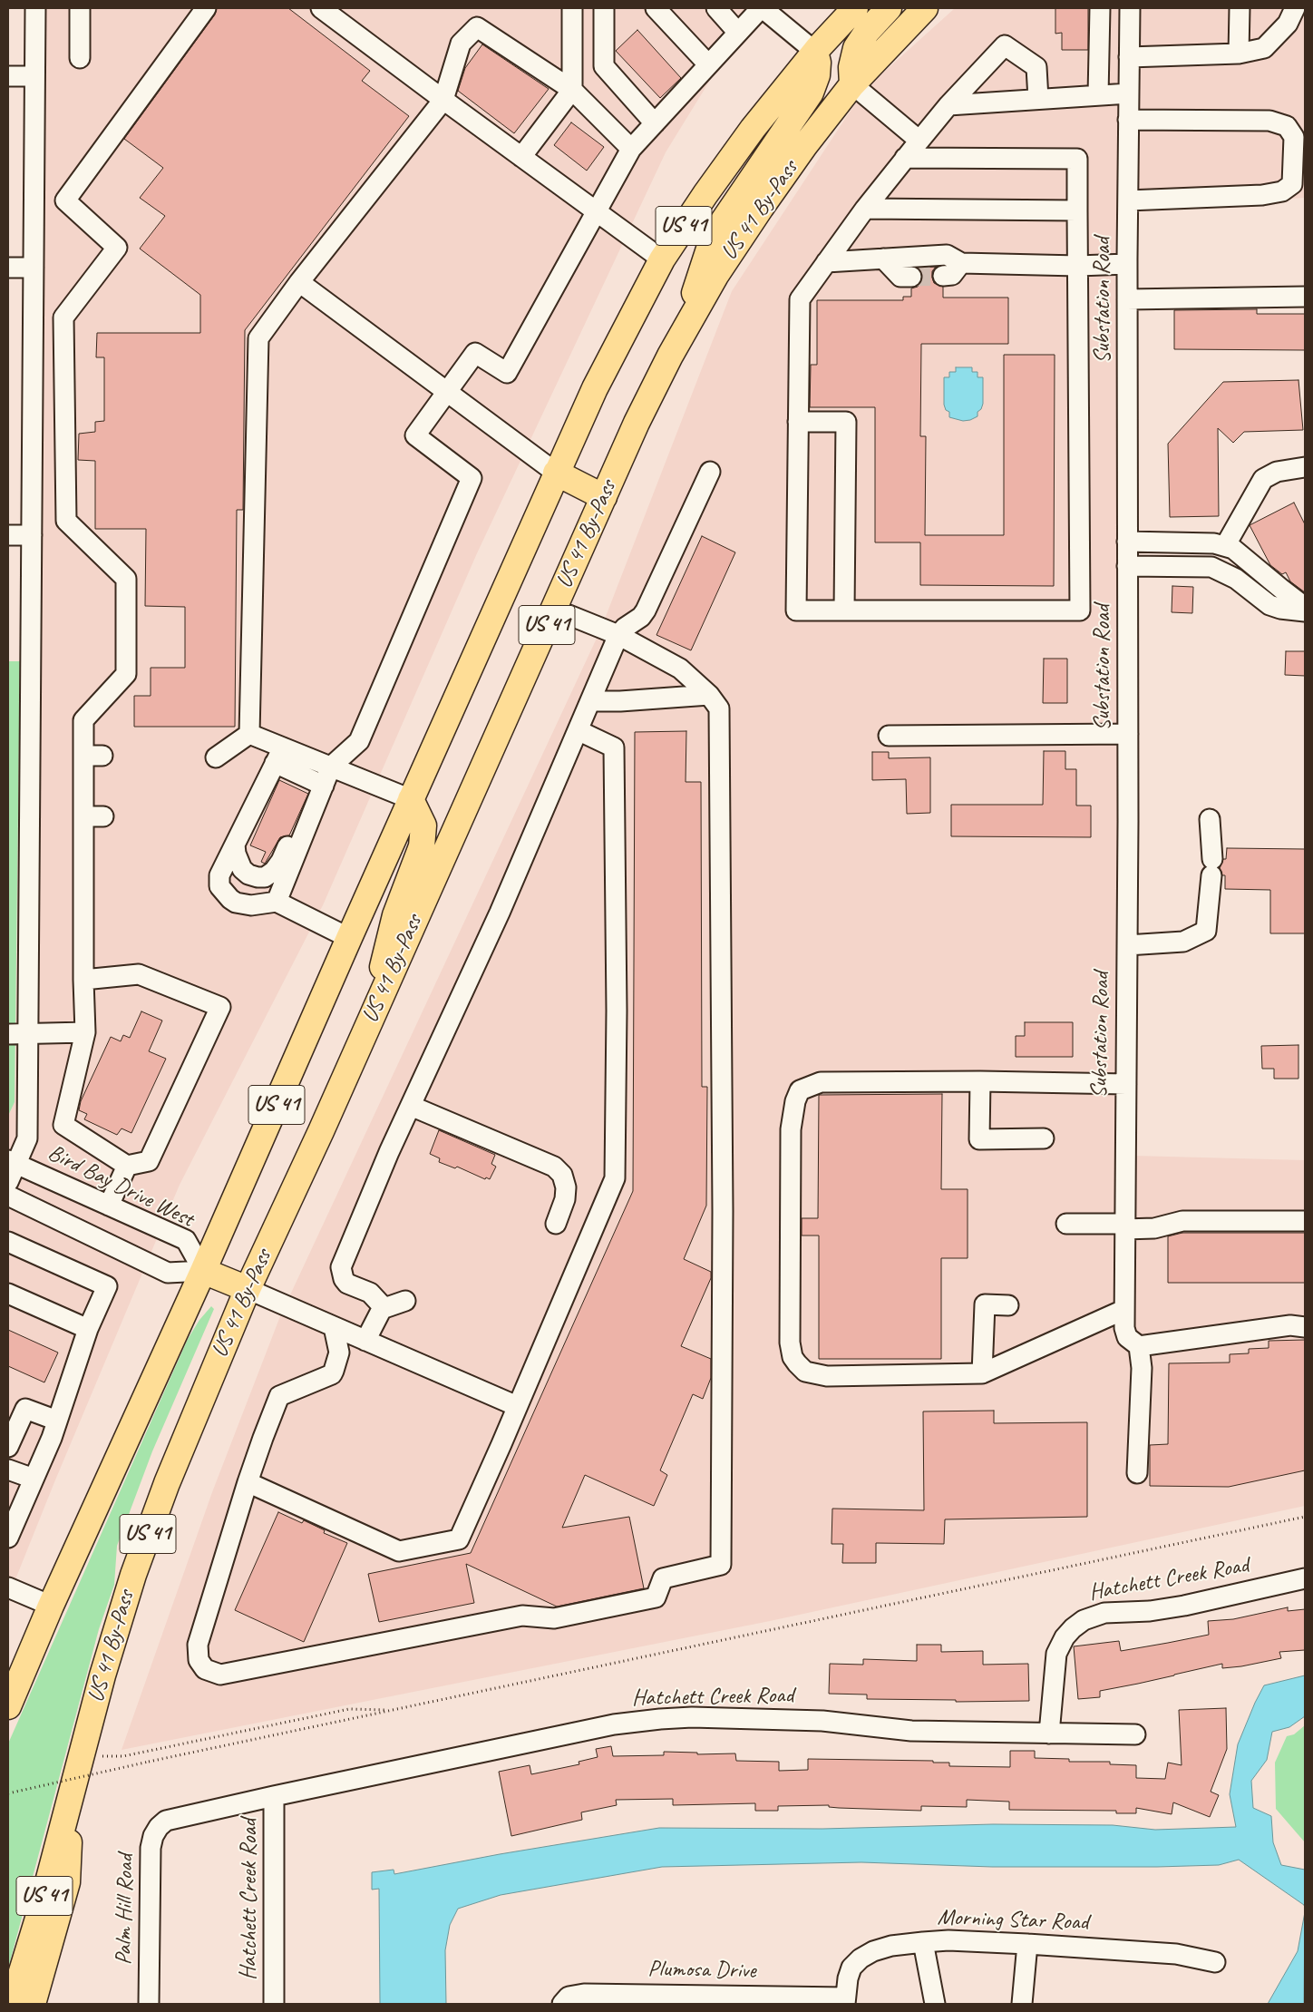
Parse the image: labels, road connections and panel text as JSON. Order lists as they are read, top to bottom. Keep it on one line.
{"streets":{"main road":["US 41 By-Pass","US 41"],"street":["Substation Road","Bird Bay Drive West","Hatchett Creek Road","Palm Hill Road","Morning Star Road","Plumosa Drive"]},"crossings":[["US 41","Bird Bay Drive West"],["Hatchett Creek Road","Palm Hill Road"],["Morning Star Road","Plumosa Drive"]]}
